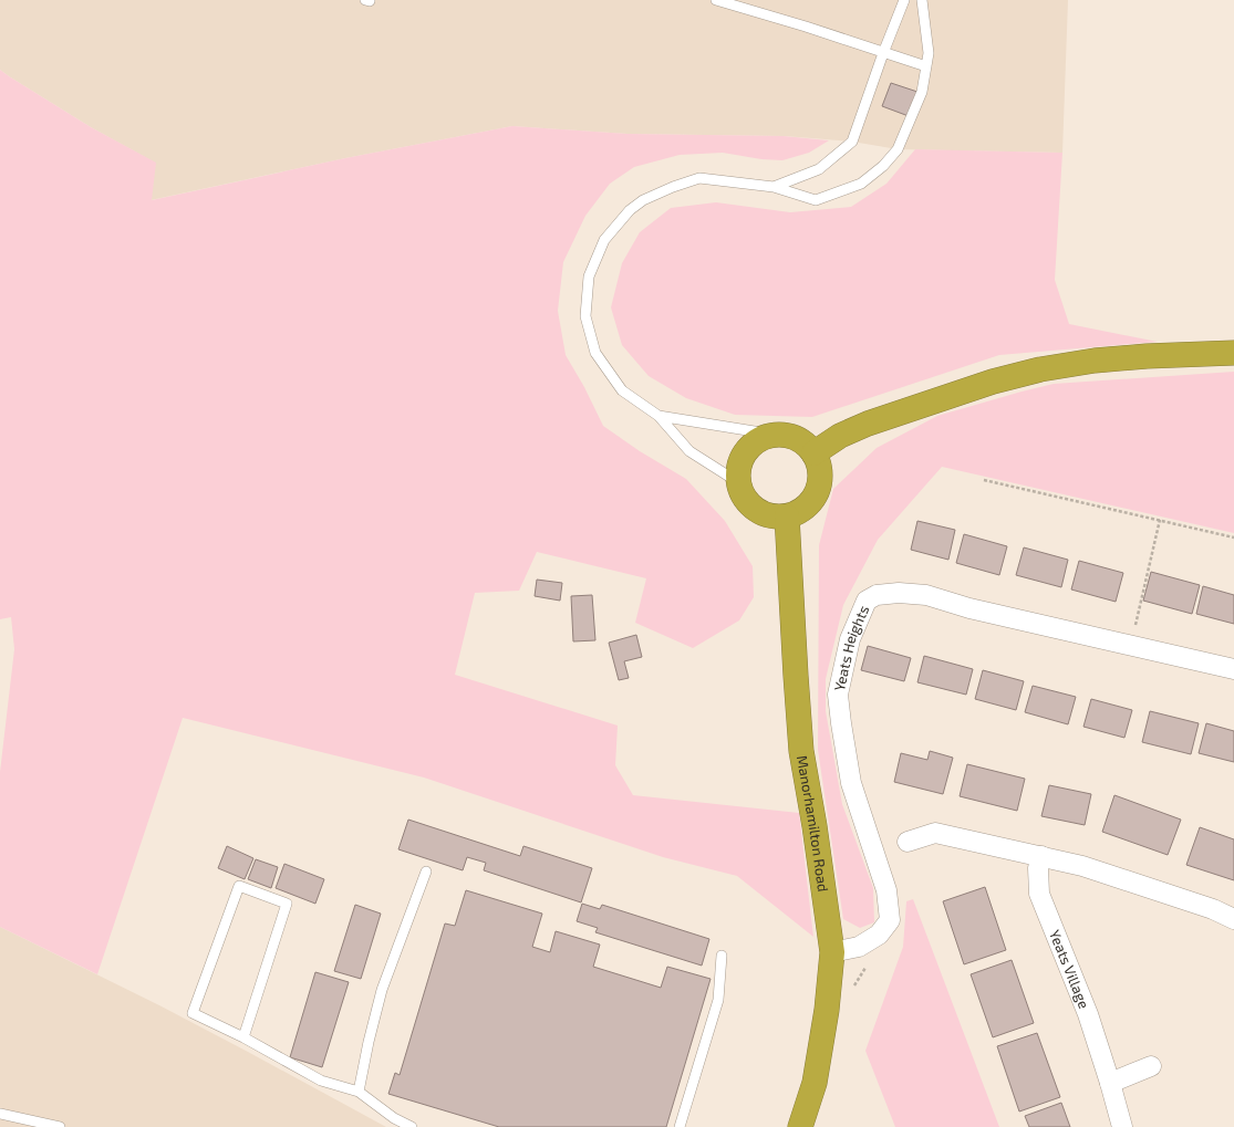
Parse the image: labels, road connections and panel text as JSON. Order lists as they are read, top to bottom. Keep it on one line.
{"streets":{"highway":["Manorhamilton Road"],"street":["Yeats Heights","Yeats Village"]},"crossings":[["Yeats Heights","Manorhamilton Road"]]}
